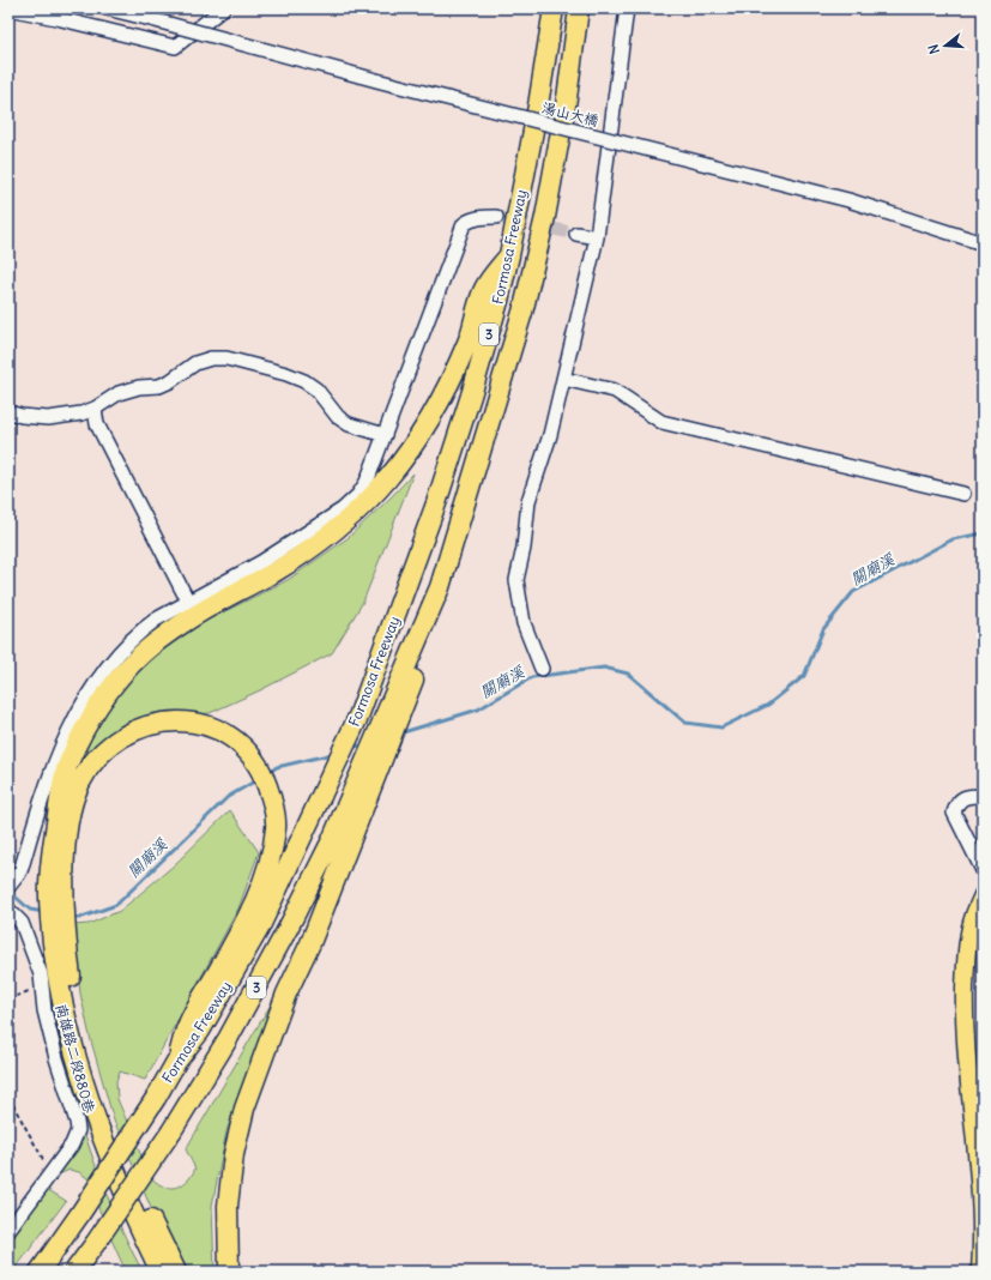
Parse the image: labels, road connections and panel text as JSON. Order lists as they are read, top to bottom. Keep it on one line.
{"streets":{"highway":["Formosa Freeway","3"],"street":["湯山大橋","南雄路二段880巷"]},"water":["關廟溪"],"north":"left"}
